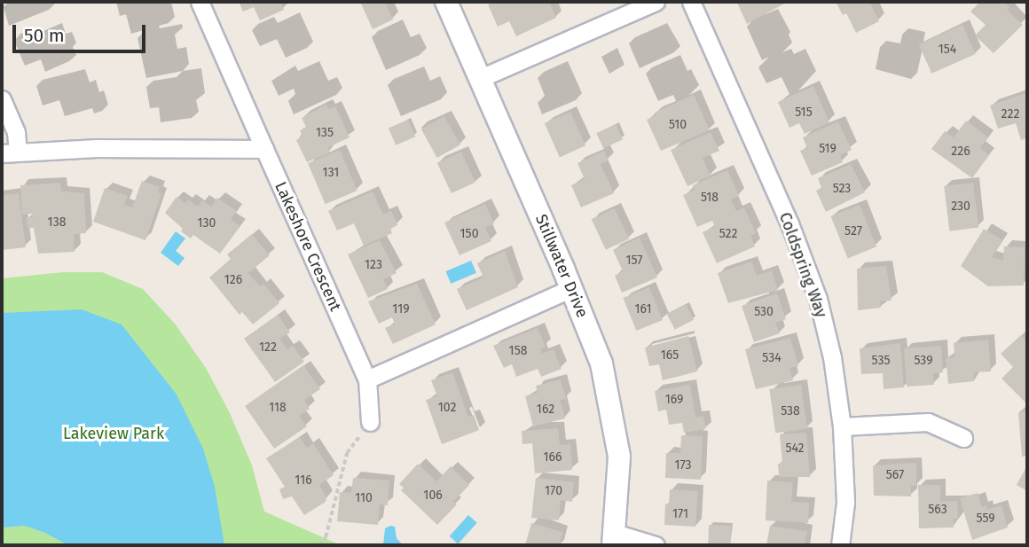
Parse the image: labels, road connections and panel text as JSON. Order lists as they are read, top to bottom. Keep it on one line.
{"streets":{"street":["Lakeshore Crescent","Coldspring Way","Stillwater Drive"]},"parks":["Lakeview Park"],"house_numbers":["154","515","222","510","135","519","226","131","523","518","230","138","130","527","150","522","157","123","126","119","161","530","122","158","165","534","535","539","169","118","102","162","538","542","166","173","567","116","170","106","110","563","171","559"],"scale_bar":"50 m"}
